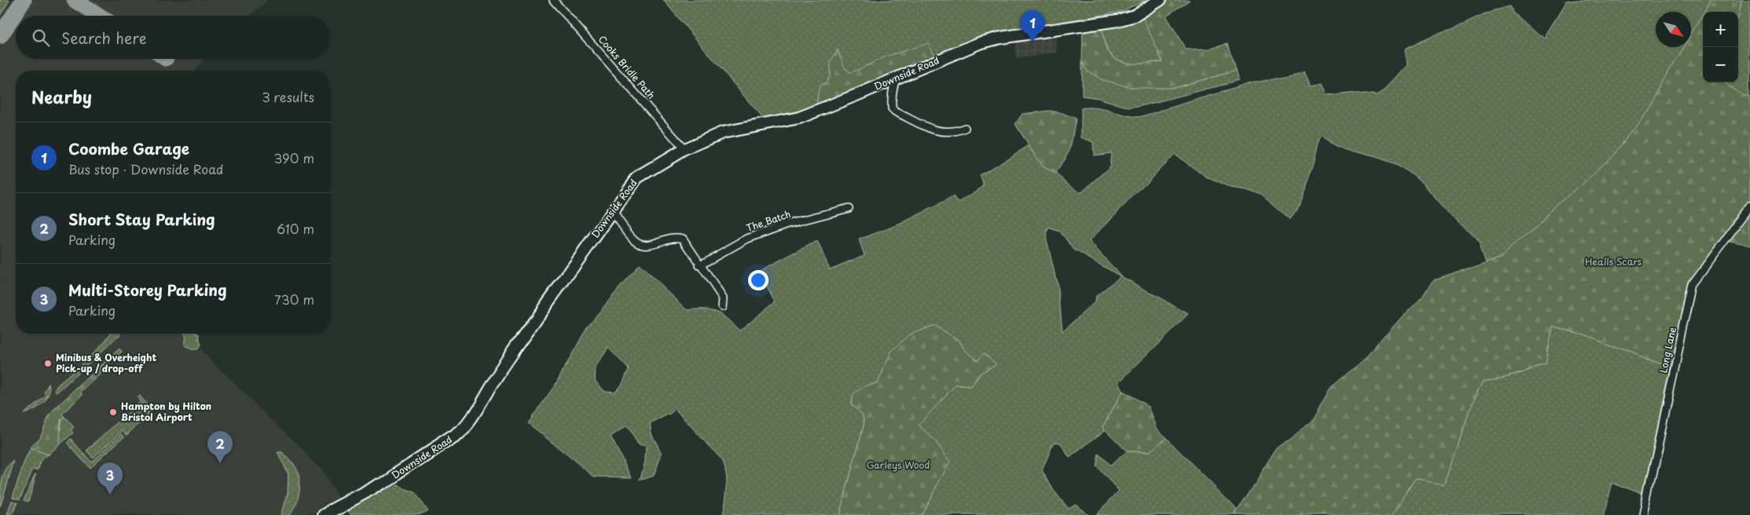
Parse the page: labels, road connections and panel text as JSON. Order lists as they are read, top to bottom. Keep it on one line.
{"streets":{"street":["Cooks Bridle Path","Downside Road","The Batch","Long Lane"]},"crossings":[["Cooks Bridle Path","Downside Road"]],"parks":["Healls Scars","Garleys Wood"],"places":["Minibus & Overheight Pick-up / drop-off","Hampton by Hilton Bristol Airport"],"north":"bottom right","page":{"pins":["1","2","3"],"map_buttons":["+","−"],"search":"Search here","heading":["Nearby","3 results"],"list":[{"mark":"1","name":"Coombe Garage","note":"Bus stop · Downside Road","value":"390 m"},{"mark":"2","name":"Short Stay Parking","note":"Parking","value":"610 m"},{"mark":"3","name":"Multi-Storey Parking","note":"Parking","value":"730 m"}]}}
